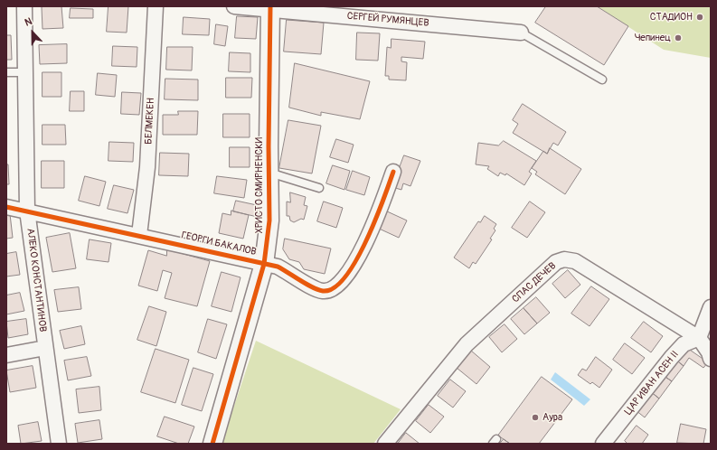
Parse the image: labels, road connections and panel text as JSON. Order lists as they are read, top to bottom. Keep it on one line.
{"streets":{"street":["СЕРГЕЙ РУМЯНЦЕВ","БЕЛМЕКЕН","ХРИСТО СМИРНЕНСКИ","ГЕОРГИ БАКАЛОВ","АЛЕКО КОНСТАНТИНОВ","СПАС ДЕЧЕВ","ЦАР ИВАН АСЕН II"]},"crossings":[["СЕРГЕЙ РУМЯНЦЕВ","ХРИСТО СМИРНЕНСКИ"],["БЕЛМЕКЕН","ГЕОРГИ БАКАЛОВ"],["ХРИСТО СМИРНЕНСКИ","ГЕОРГИ БАКАЛОВ"],["ГЕОРГИ БАКАЛОВ","АЛЕКО КОНСТАНТИНОВ"],["СПАС ДЕЧЕВ","ЦАР ИВАН АСЕН II"]],"places":["СТАДИОН","Чепинец","Аура"],"north":"top"}
